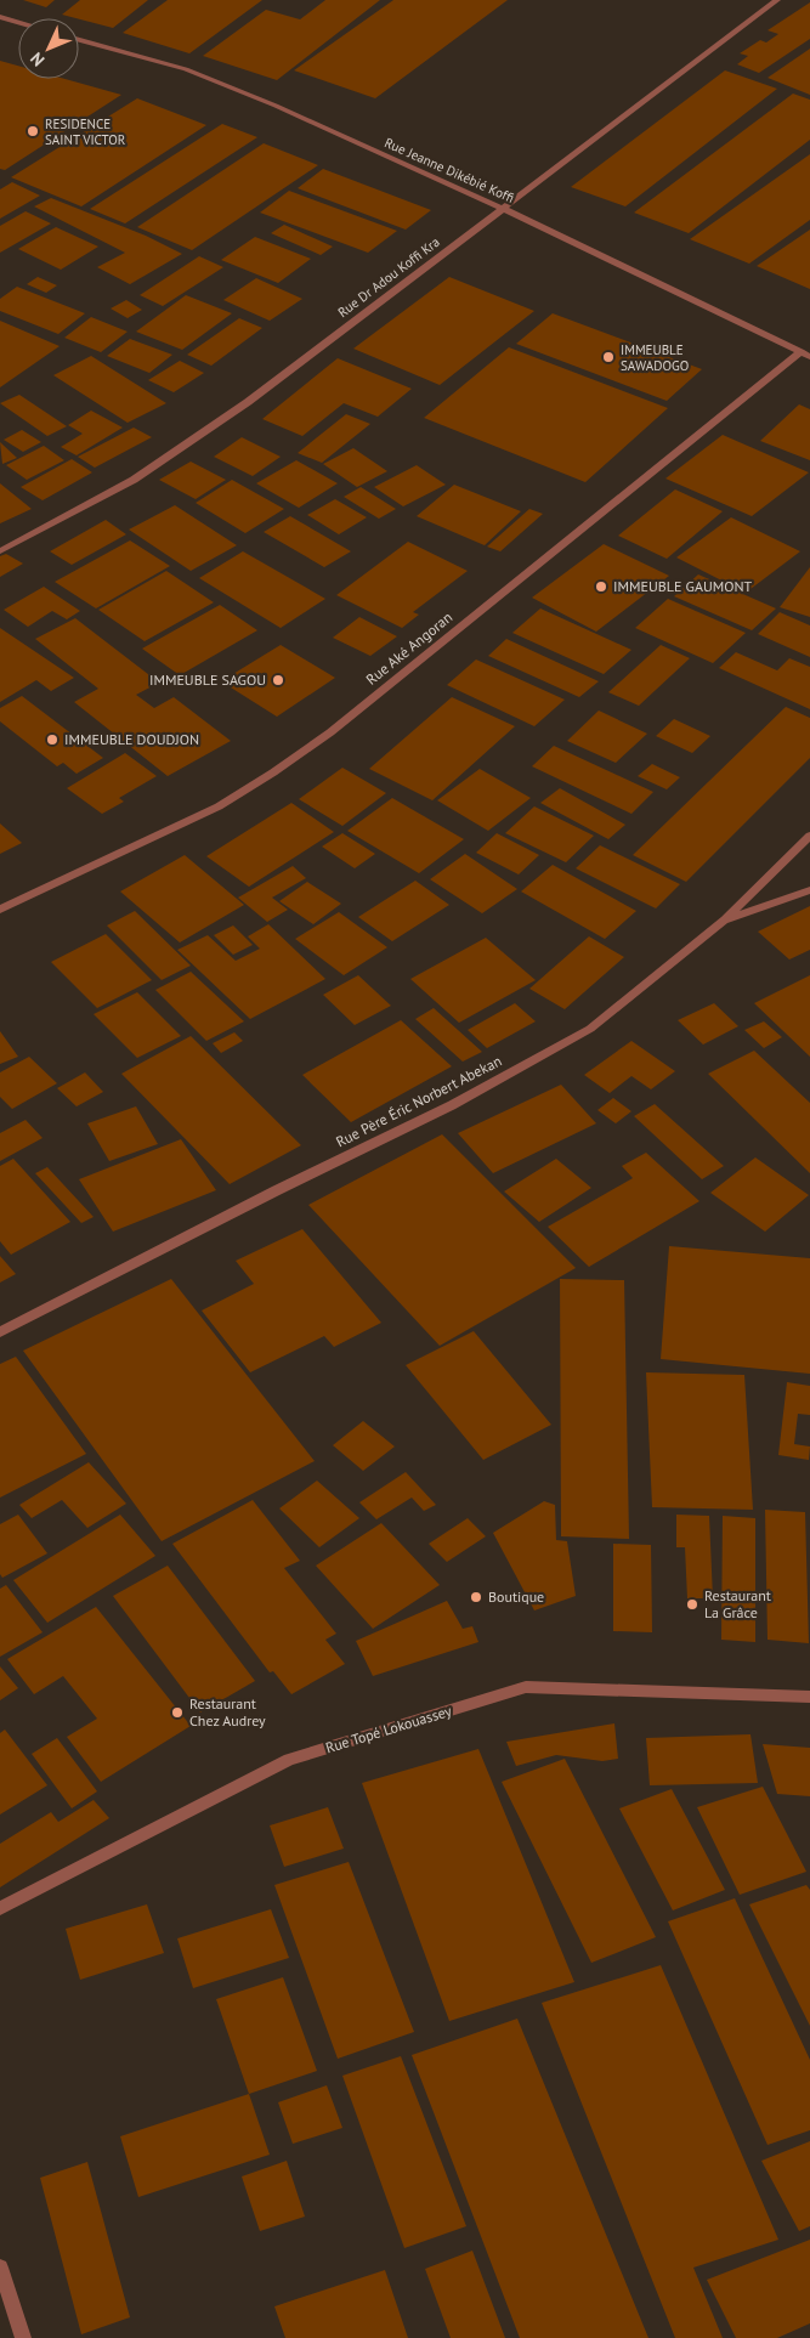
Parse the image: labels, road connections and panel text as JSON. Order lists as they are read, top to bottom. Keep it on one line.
{"streets":{"street":["Rue Jeanne Dikébié Koffi","Rue Dr Adou Koffi Kra","Rue Aké Angoran","Rue Père Éric Norbert Abekan","Rue Topé Lokouassey"]},"crossings":[["Rue Jeanne Dikébié Koffi","Rue Dr Adou Koffi Kra"],["Rue Jeanne Dikébié Koffi","Rue Aké Angoran"]],"places":["RESIDENCE SAINT VICTOR","IMMEUBLE SAWADOGO","IMMEUBLE GAUMONT","IMMEUBLE SAGOU","IMMEUBLE DOUDJON","Boutique","Restaurant La Grâce","Restaurant Chez Audrey"],"north":"bottom left"}
